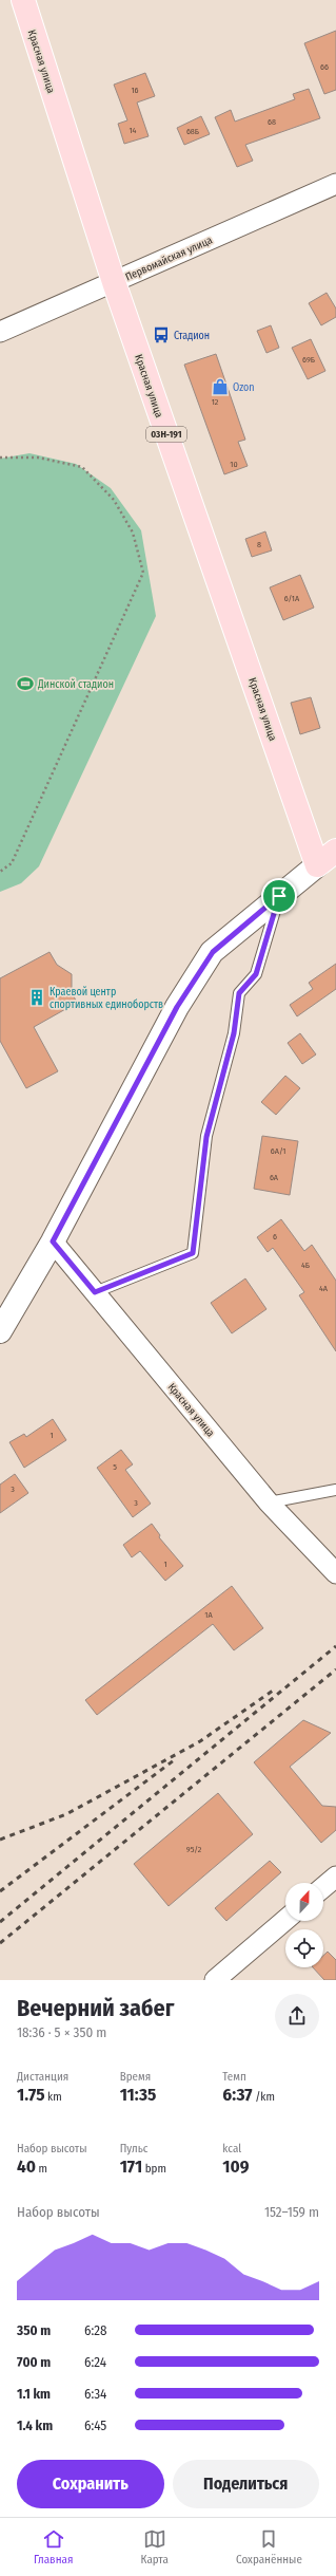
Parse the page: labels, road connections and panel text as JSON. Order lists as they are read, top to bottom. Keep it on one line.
{"streets":{"main road":["Красная улица","03Н-191"],"street":["Первомайская улица"]},"crossings":[["Красная улица","Первомайская улица"]],"places":{"bus stop":["Стадион"],"shop":["Ozon"],"sports":["Динской стадион"],"building":["Краевой центр спортивных единоборств"]},"house_numbers":["66","16","68","14","68Б","69Б","12","10","8","6/1А","6А/1","6А","6","4Б","4А","1","5","3","3","1","1А","95/2"],"north":"top","page":{"heading":["Вечерний забег","18:36 · 5 × 350 m"],"stats":[["Дистанция","1.75 km"],["Время","11:35"],["Темп","6:37 /km"],["Набор высоты","40 m"],["Пульс","171 bpm"],["kcal","109"]],"chart":["Набор высоты","152–159 m"],"list":[{"name":"350 m","note":"6:28"},{"name":"700 m","note":"6:24"},{"name":"1.1 km","note":"6:34"},{"name":"1.4 km","note":"6:45"}],"buttons":["Сохранить","Поделиться"],"tabs":["Главная","Карта","Сохранённые"]}}
